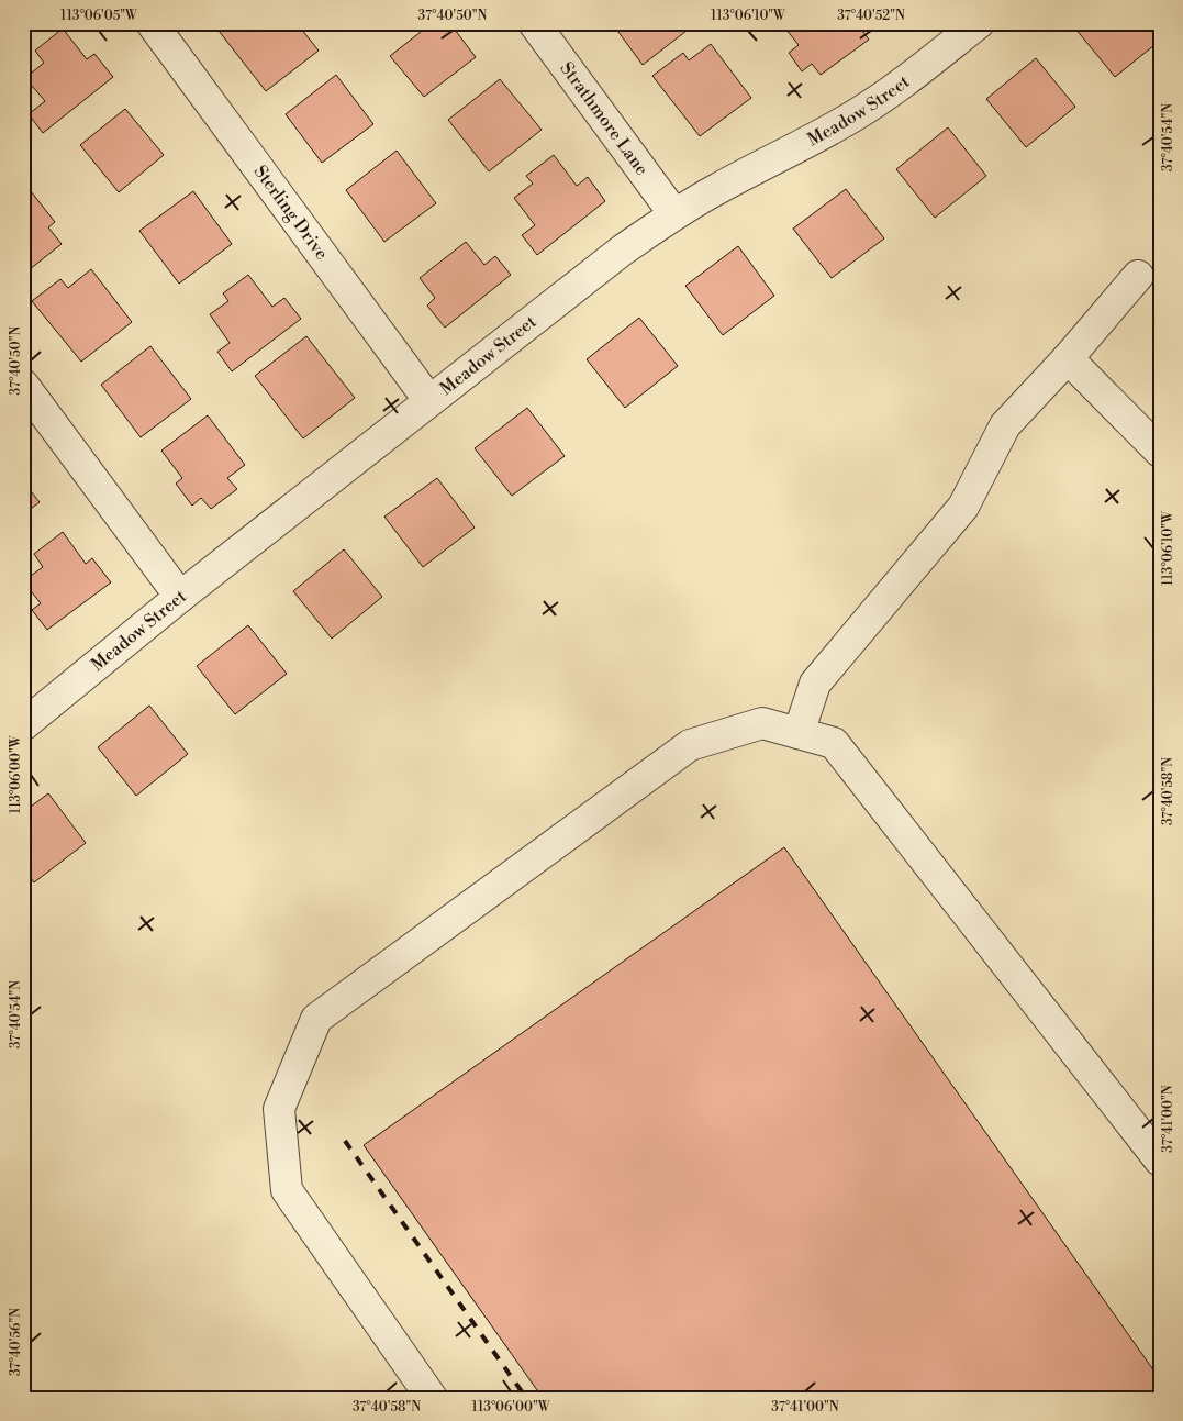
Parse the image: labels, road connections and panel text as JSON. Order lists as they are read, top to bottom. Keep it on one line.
{"streets":{"street":["Meadow Street","Strathmore Lane","Sterling Drive"]},"crossings":[["Meadow Street","Strathmore Lane"],["Meadow Street","Sterling Drive"]],"coordinates":["113°06'05\"W","37°40'50\"N","113°06'10\"W","37°40'52\"N","37°40'54\"N","113°06'00\"W","37°40'58\"N","37°41'00\"N","37°40'56\"N"]}
